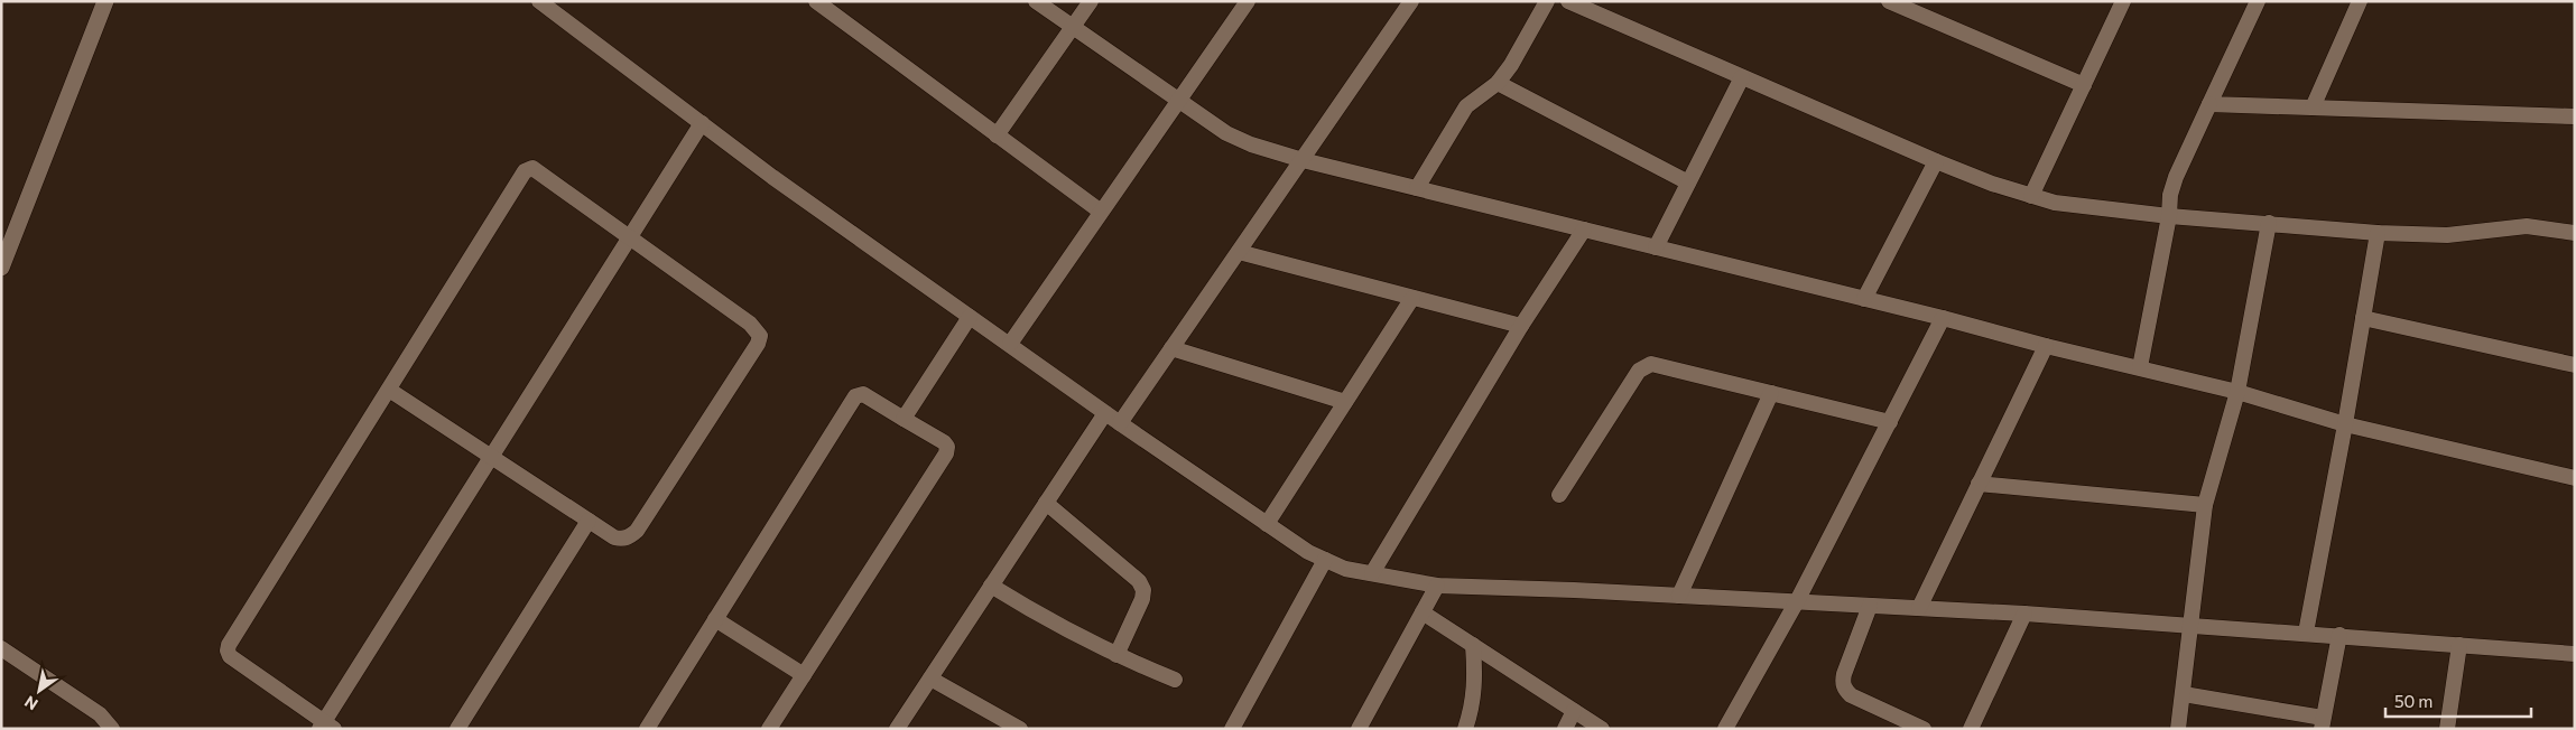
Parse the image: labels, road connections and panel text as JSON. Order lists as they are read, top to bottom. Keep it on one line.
{"scale_bar":"50 m","north":"bottom left"}
